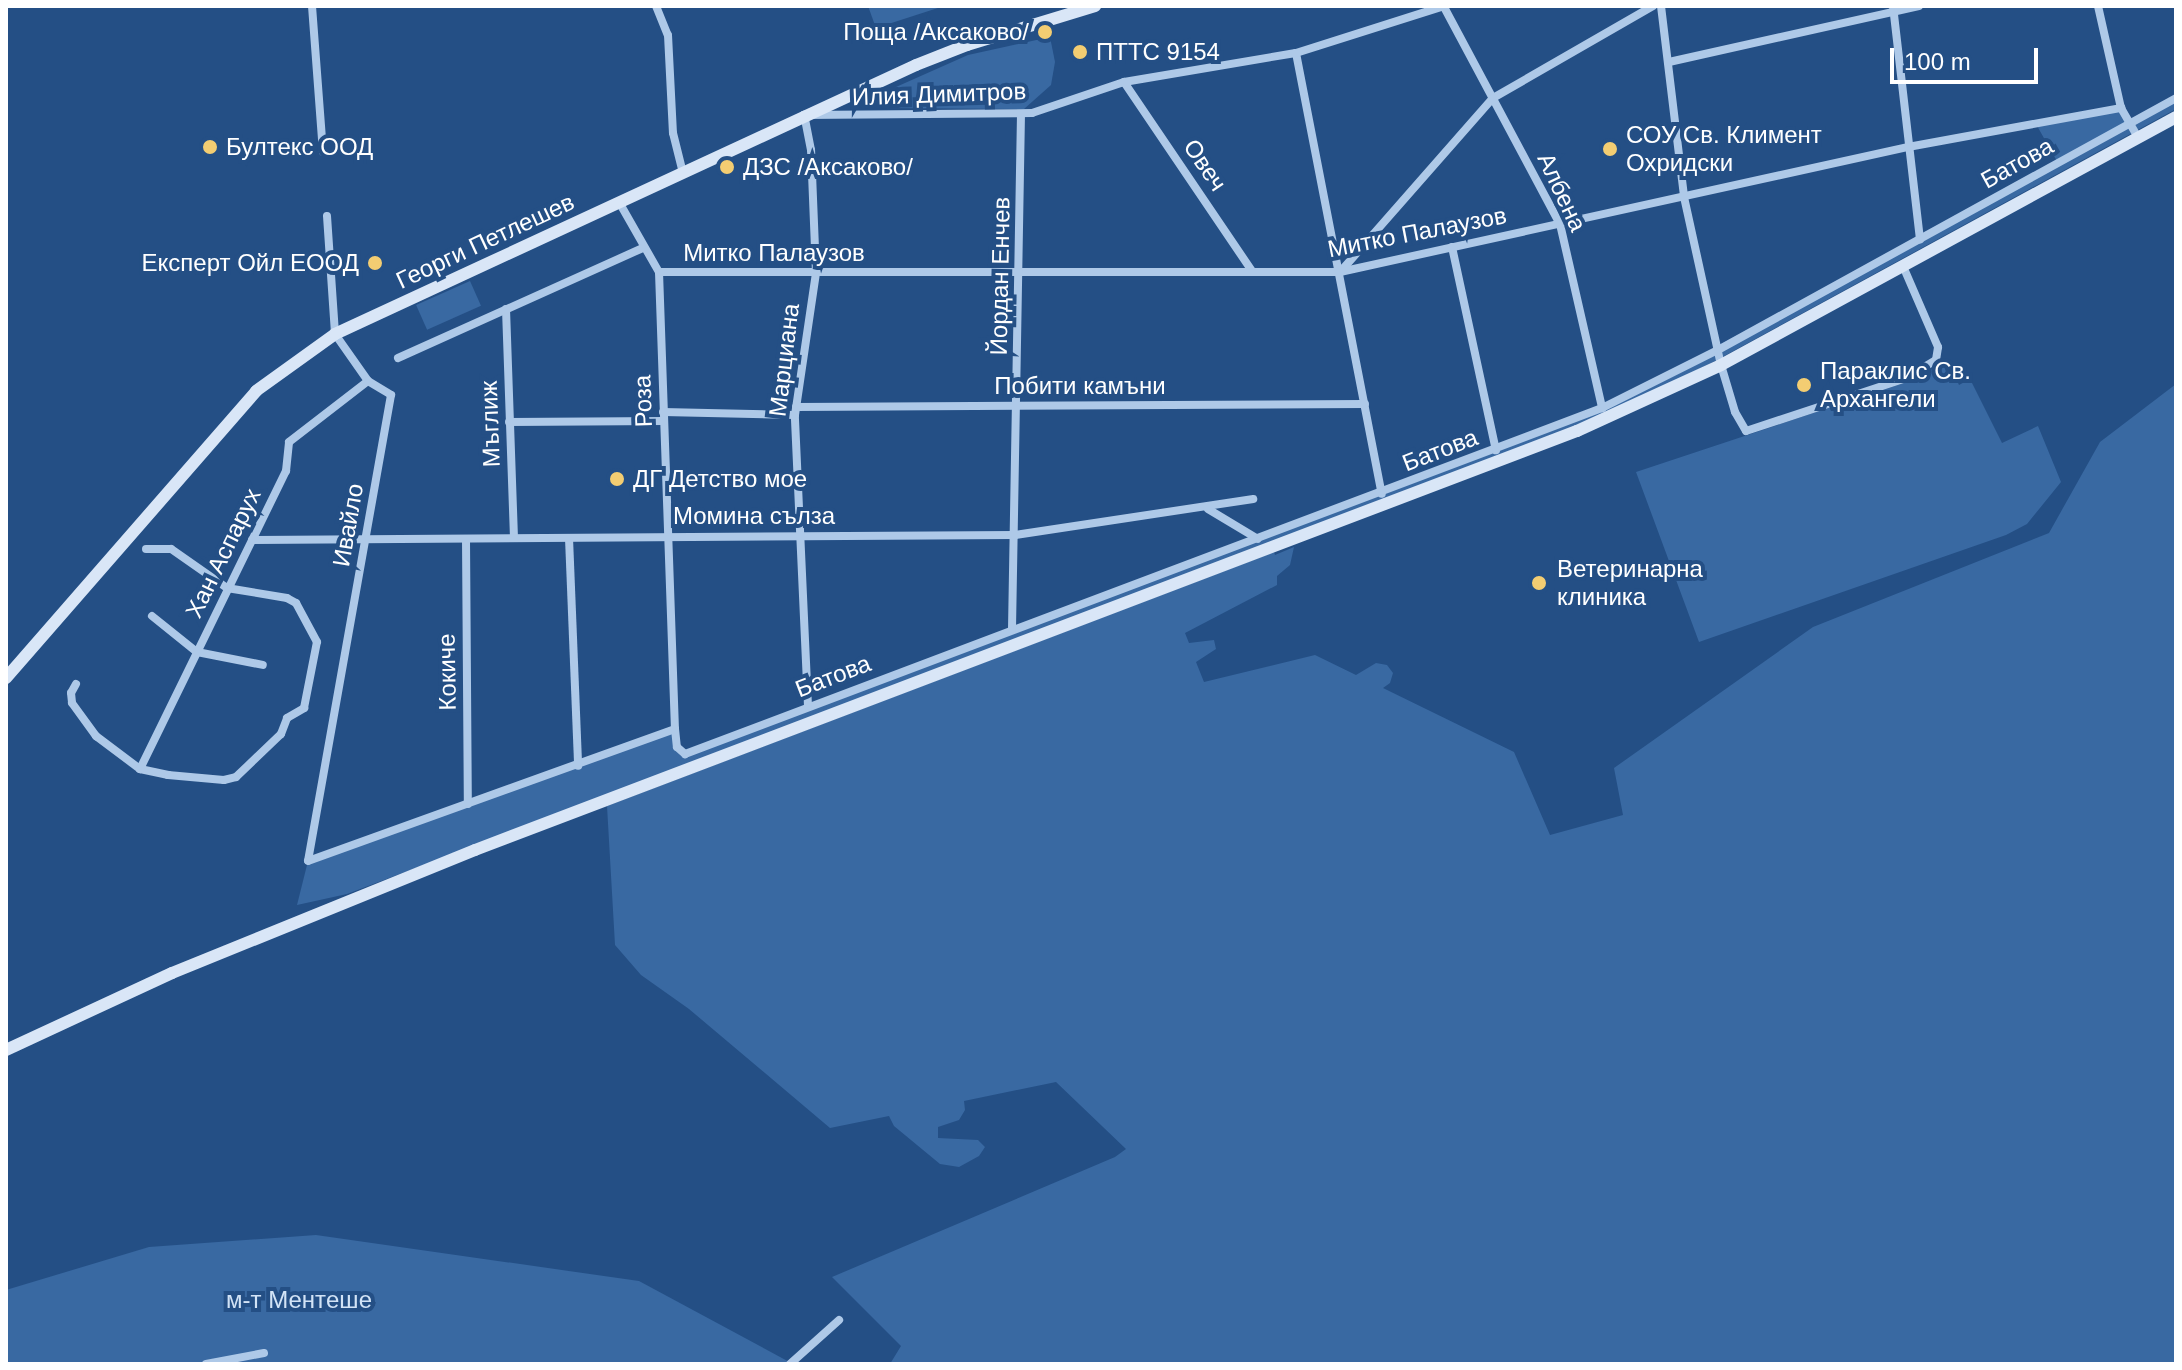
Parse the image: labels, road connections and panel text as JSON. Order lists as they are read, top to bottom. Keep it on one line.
{"streets":{"main road":["Георги Петлешев"],"street":["Илия Димитров","Батова","Овеч","Албена","Митко Палаузов","Йордан Енчев","Марциана","Побити камъни","Роза","Мъглиж","Момина сълза","Ивайло","Хан Аспарух","Кокиче"]},"crossings":[["Илия Димитров","Овеч"],["Илия Димитров","Албена"],["Илия Димитров","Георги Петлешев"],["Илия Димитров","Йордан Енчев"],["Илия Димитров","Марциана"],["Батова","Албена"],["Батова","Йордан Енчев"],["Батова","Марциана"],["Батова","Роза"],["Овеч","Митко Палаузов"],["Албена","Митко Палаузов"],["Митко Палаузов","Йордан Енчев"],["Митко Палаузов","Марциана"],["Митко Палаузов","Роза"],["Георги Петлешев","Марциана"],["Георги Петлешев","Ивайло"],["Йордан Енчев","Побити камъни"],["Йордан Енчев","Момина сълза"],["Марциана","Побити камъни"],["Марциана","Момина сълза"],["Побити камъни","Роза"],["Побити камъни","Мъглиж"],["Роза","Момина сълза"],["Мъглиж","Момина сълза"],["Момина сълза","Ивайло"],["Момина сълза","Хан Аспарух"],["Момина сълза","Кокиче"],["Ивайло","Хан Аспарух"],["Ивайло","Кокиче"]],"parks":["м-т Ментeше"],"places":["Поща /Аксаково/","ПТТС 9154","Бултекс ООД","СОУ Св. Климент Охридски","ДЗС /Аксаково/","Експерт Ойл ЕООД","Параклис Св. Архангели","ДГ Детство мое","Ветеринарна клиника"],"scale_bar":"100 m"}
